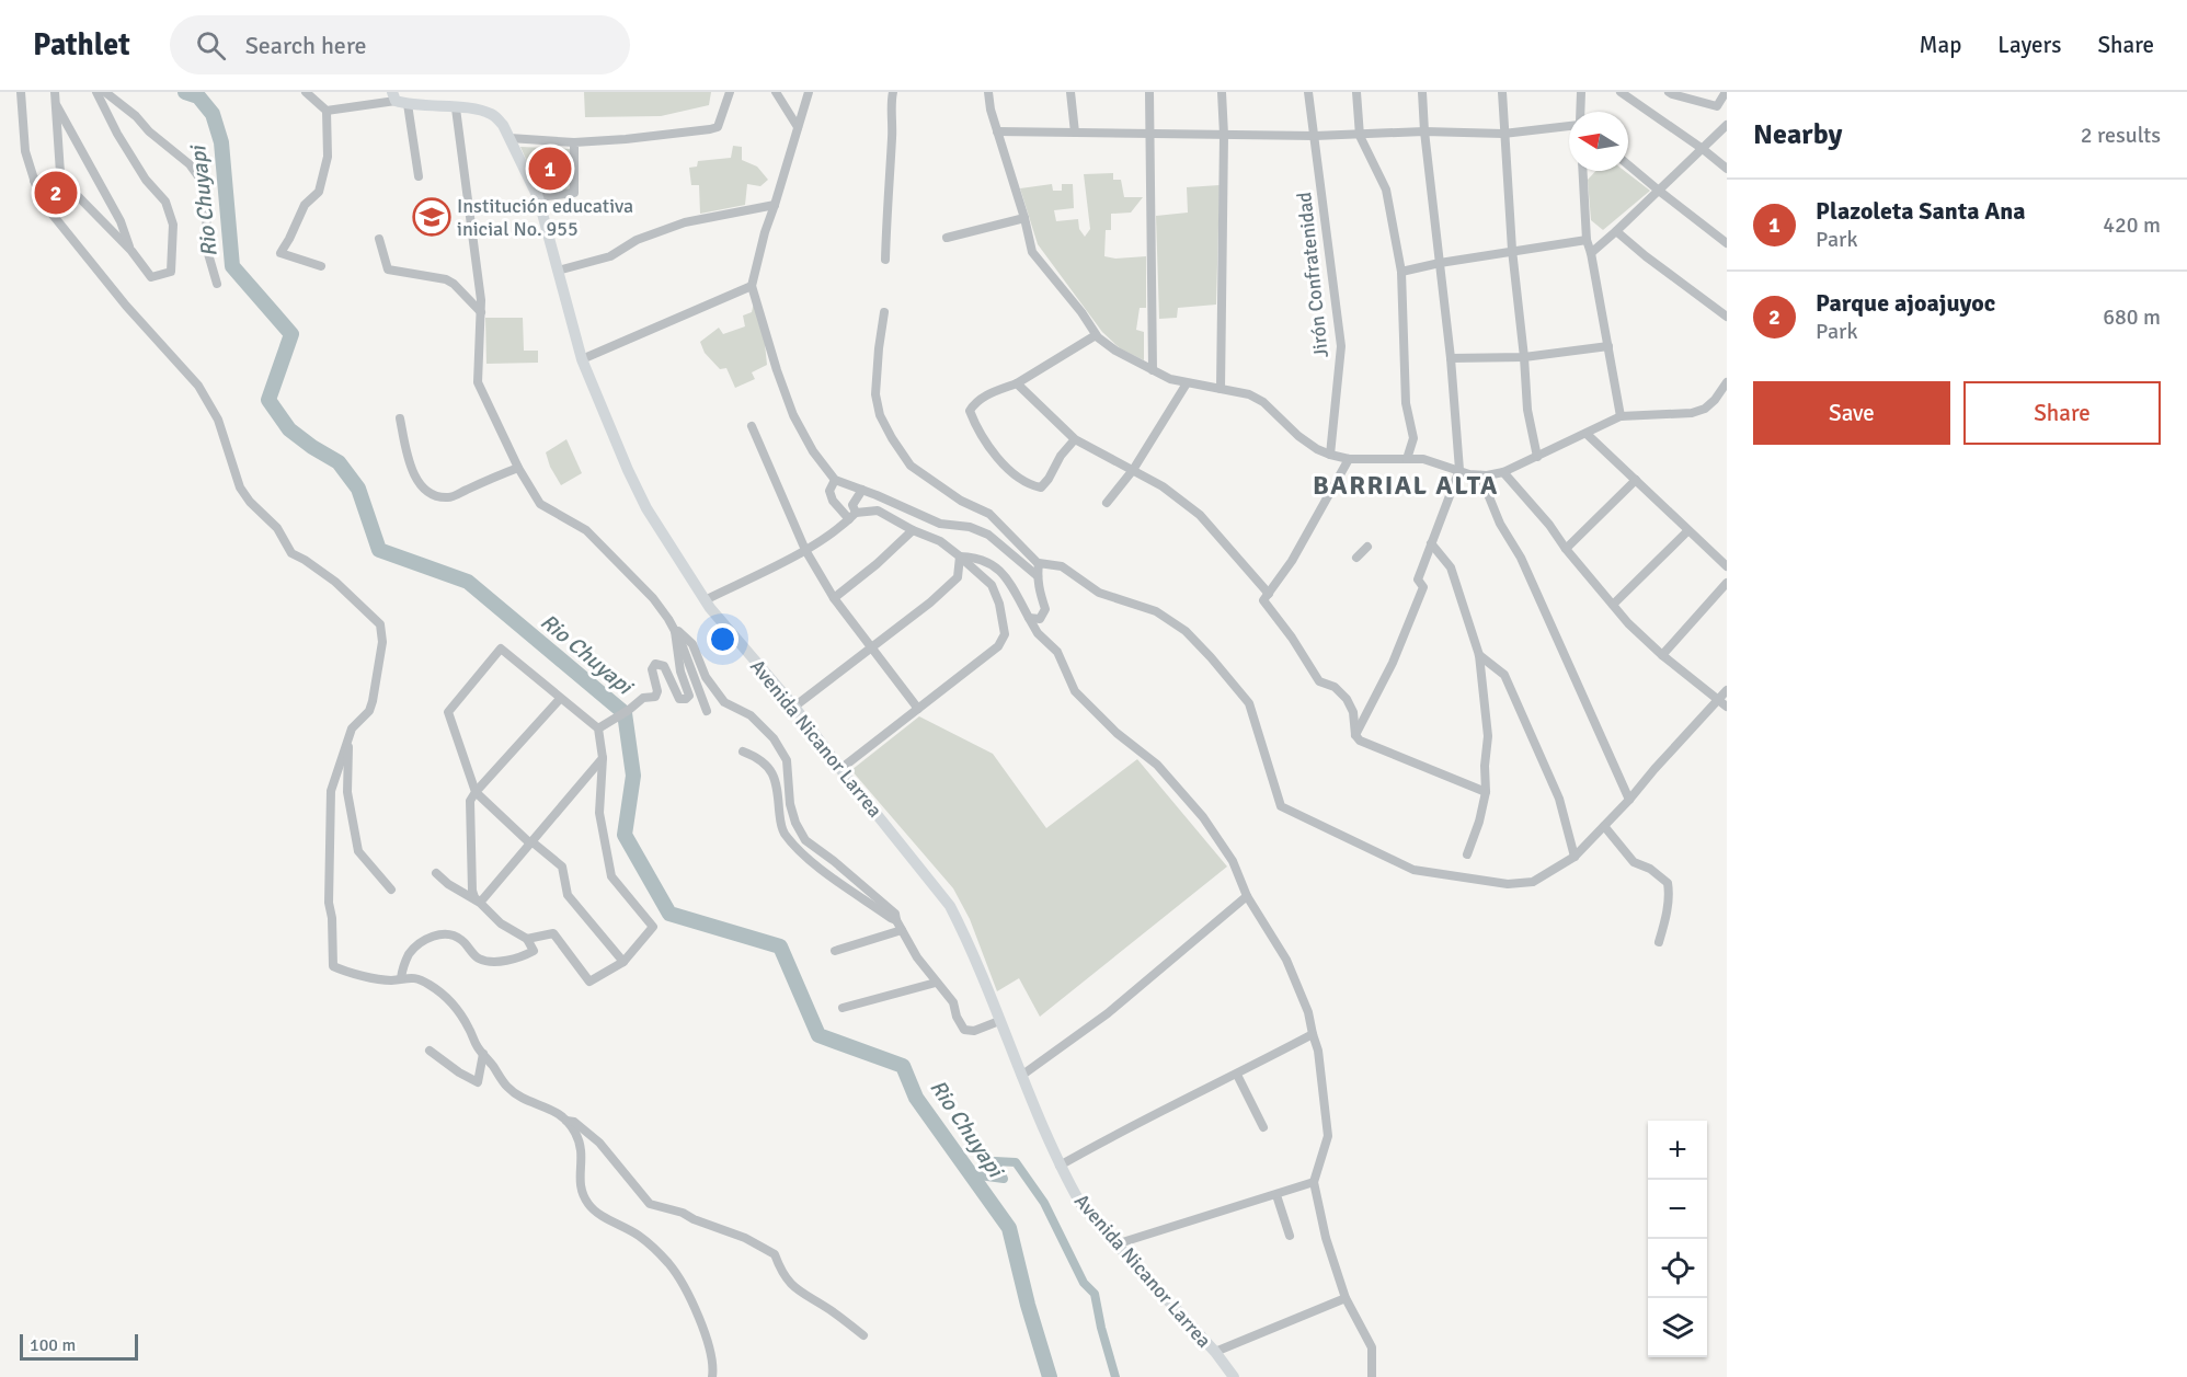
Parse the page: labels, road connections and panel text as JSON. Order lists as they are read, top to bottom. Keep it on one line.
{"streets":{"main road":["Avenida Nicanor Larrea"],"street":["Jirón Confratenidad"]},"districts":["BARRIAL ALTA"],"water":["Rio Chuyapi"],"places":{"school or university":["Institución educativa inicial No. 955"]},"scale_bar":"100 m","north":"left","page":{"header":"Pathlet","search":"Search here","nav":["Map","Layers","Share"],"heading":["Nearby","2 results"],"pins":["1","2"],"list":[{"mark":"1","name":"Plazoleta Santa Ana","note":"Park","value":"420 m"},{"mark":"2","name":"Parque ajoajuyoc","note":"Park","value":"680 m"}],"buttons":["Save","Share"],"map_buttons":["+","−"],"scale":"100 m"}}
